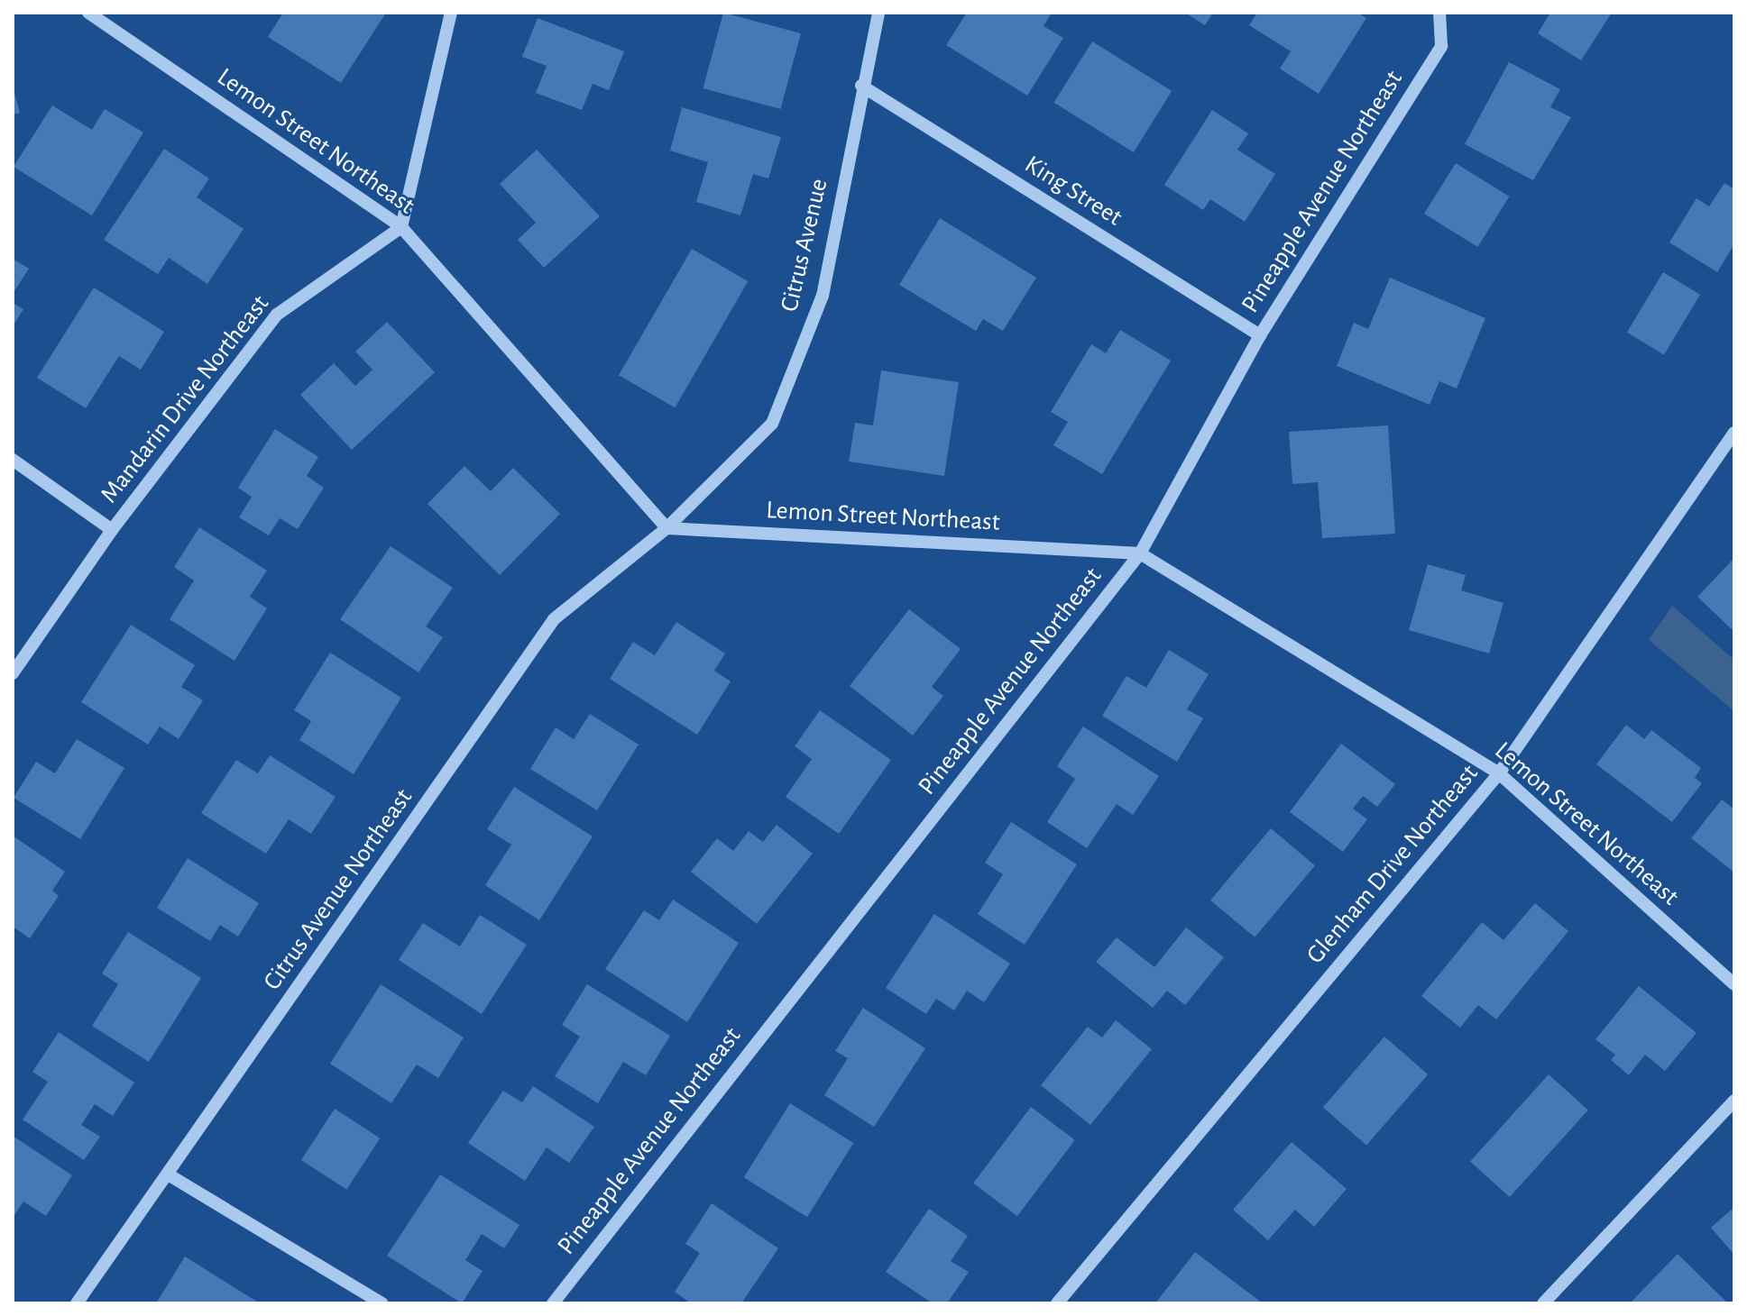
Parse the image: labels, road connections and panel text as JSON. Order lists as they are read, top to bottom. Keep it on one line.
{"streets":{"street":["Lemon Street Northeast","King Street","Pineapple Avenue Northeast","Citrus Avenue","Mandarin Drive Northeast","Glenham Drive Northeast","Citrus Avenue Northeast"]},"crossings":[["Lemon Street Northeast","Pineapple Avenue Northeast"],["Lemon Street Northeast","Citrus Avenue"],["Lemon Street Northeast","Mandarin Drive Northeast"],["Lemon Street Northeast","Glenham Drive Northeast"],["Lemon Street Northeast","Citrus Avenue Northeast"],["King Street","Pineapple Avenue Northeast"],["King Street","Citrus Avenue"],["Citrus Avenue","Citrus Avenue Northeast"]]}
